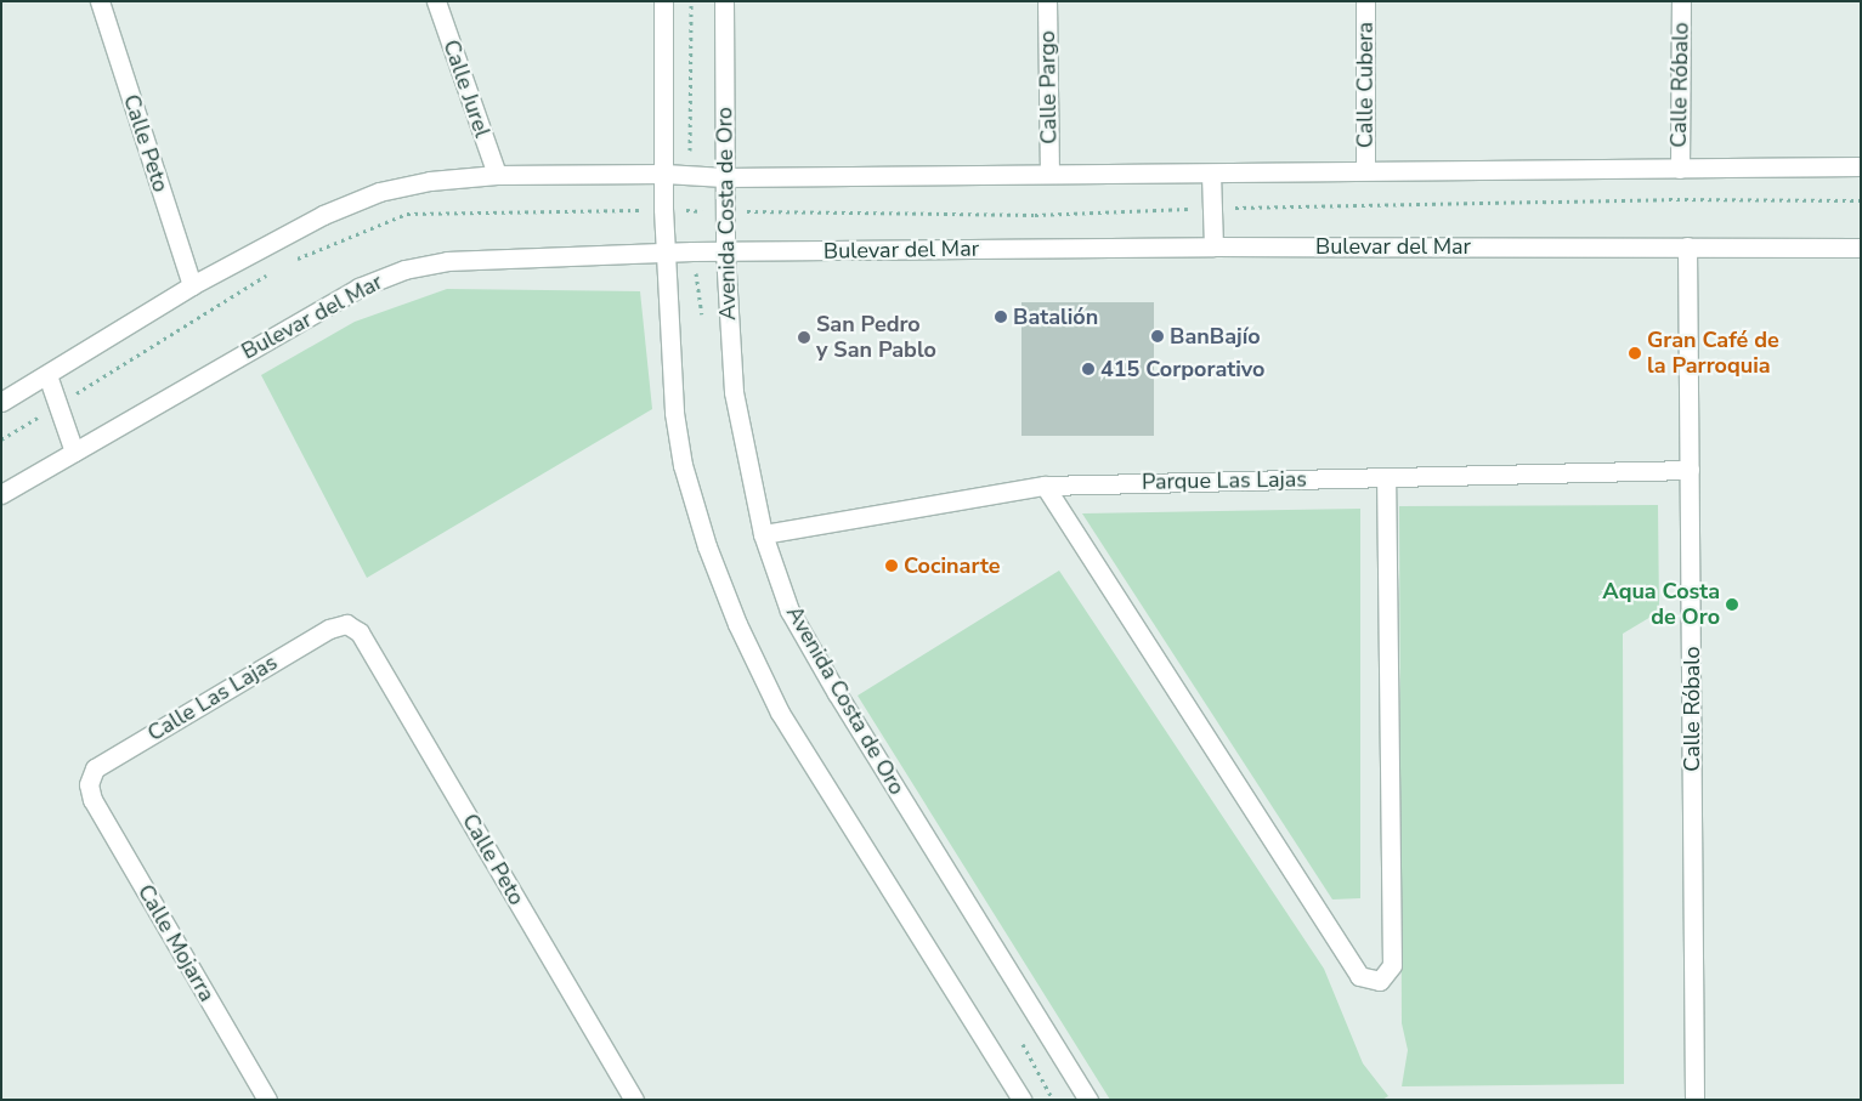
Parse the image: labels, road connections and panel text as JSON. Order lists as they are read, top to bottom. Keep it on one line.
{"streets":{"street":["Calle Cubera","Calle Róbalo","Calle Pargo","Calle Jurel","Calle Peto","Avenida Costa de Oro","Bulevar del Mar","Parque Las Lajas","Calle Las Lajas","Calle Mojarra"]},"crossings":[["Calle Róbalo","Bulevar del Mar"],["Calle Róbalo","Parque Las Lajas"],["Calle Peto","Calle Las Lajas"],["Avenida Costa de Oro","Bulevar del Mar"],["Avenida Costa de Oro","Parque Las Lajas"],["Calle Las Lajas","Calle Mojarra"]],"places":["Batalión","BanBajío","San Pedro y San Pablo","Gran Café de la Parroquia","415 Corporativo","Cocinarte","Aqua Costa de Oro"]}
